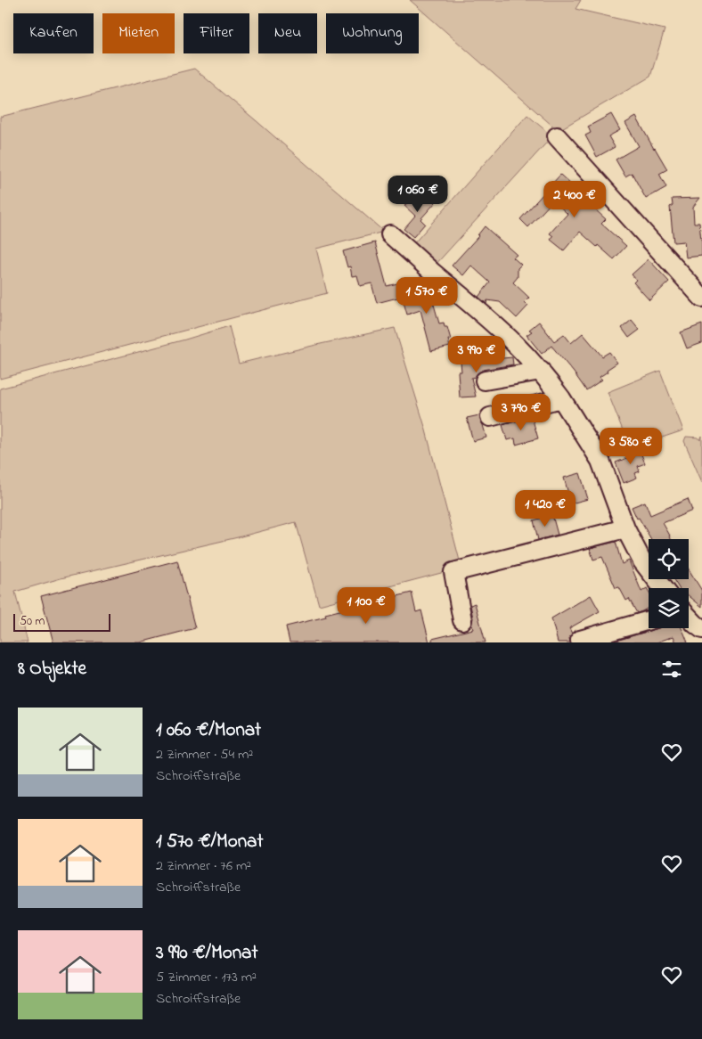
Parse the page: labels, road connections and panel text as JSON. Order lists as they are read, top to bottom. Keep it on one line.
{"scale_bar":"50 m","page":{"chip":["Kaufen","Mieten","Filter","Neu","Wohnung"],"price":["1 060 €","2 400 €","1 570 €","3 990 €","3 790 €","3 580 €","1 420 €","1 100 €"],"scale":"50 m","heading":"8 Objekte","list":[{"name":"1 060 €/Monat","note":"2 Zimmer · 54 m² · Schroiffstraße"},{"name":"1 570 €/Monat","note":"2 Zimmer · 76 m² · Schroiffstraße"},{"name":"3 990 €/Monat","note":"5 Zimmer · 173 m² · Schroiffstraße"}]}}
